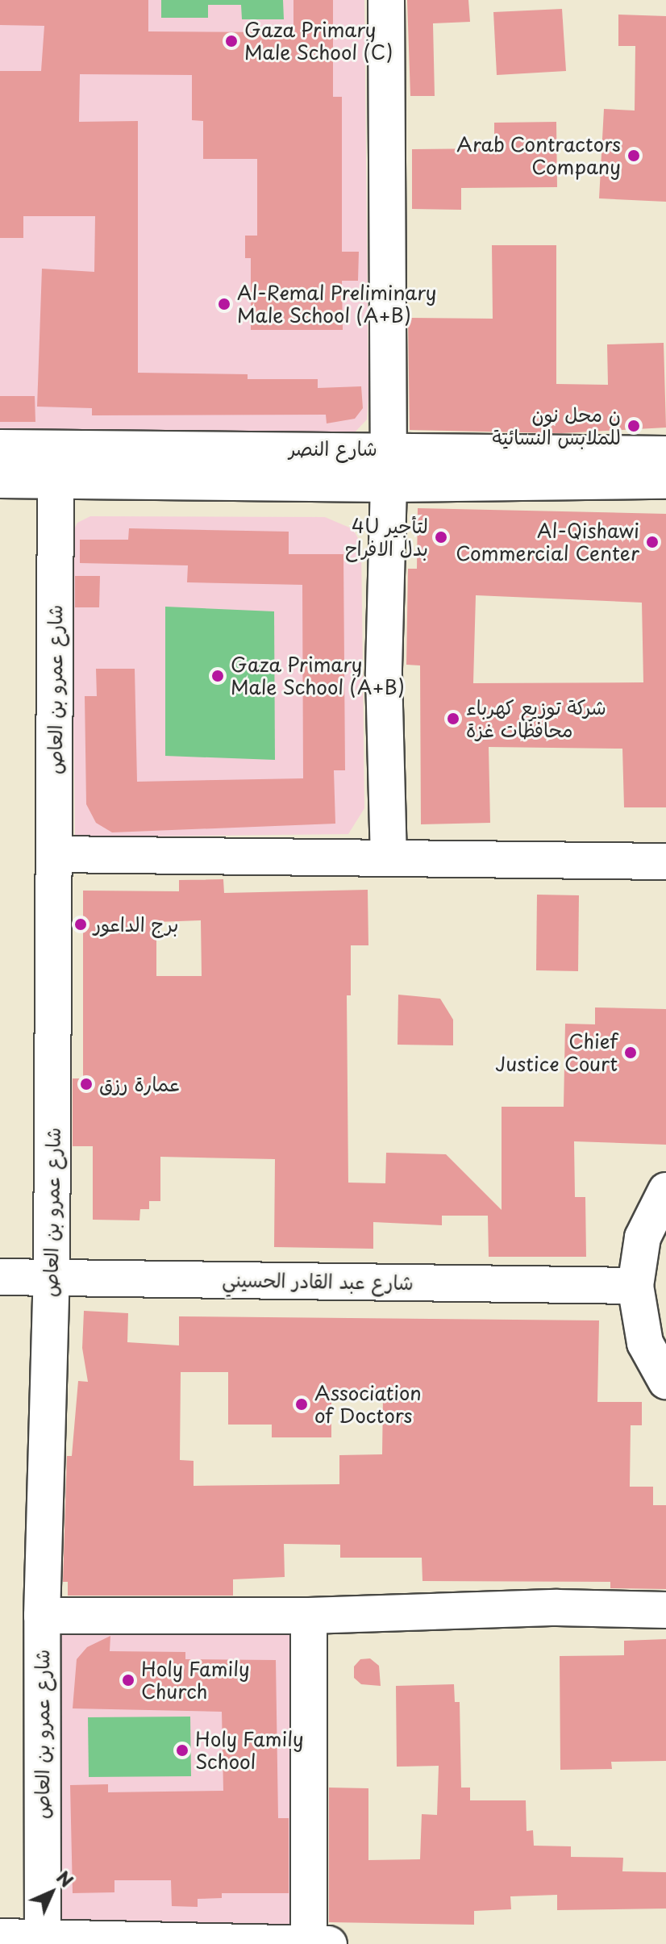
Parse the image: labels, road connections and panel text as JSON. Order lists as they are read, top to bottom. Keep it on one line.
{"streets":{"street":["شارع النصر","شارع عمرو بن العاص","شارع عبد القادر الحسيني"]},"crossings":[["شارع النصر","شارع عمرو بن العاص"],["شارع عمرو بن العاص","شارع عبد القادر الحسيني"]],"places":["Gaza Primary Male School (C)","Arab Contractors Company","Al-Remal Preliminary Male School (A+B)","ن محل نون للملابس النسائية","4U لتأجير بدل الافراح","Al-Qishawi Commercial Center","Gaza Primary Male School (A+B)","شركة توزيع كهرباء محافظات غزة","برج الداعور","Chief Justice Court","عمارة رزق","Association of Doctors","Holy Family Church","Holy Family School"],"north":"top right"}
